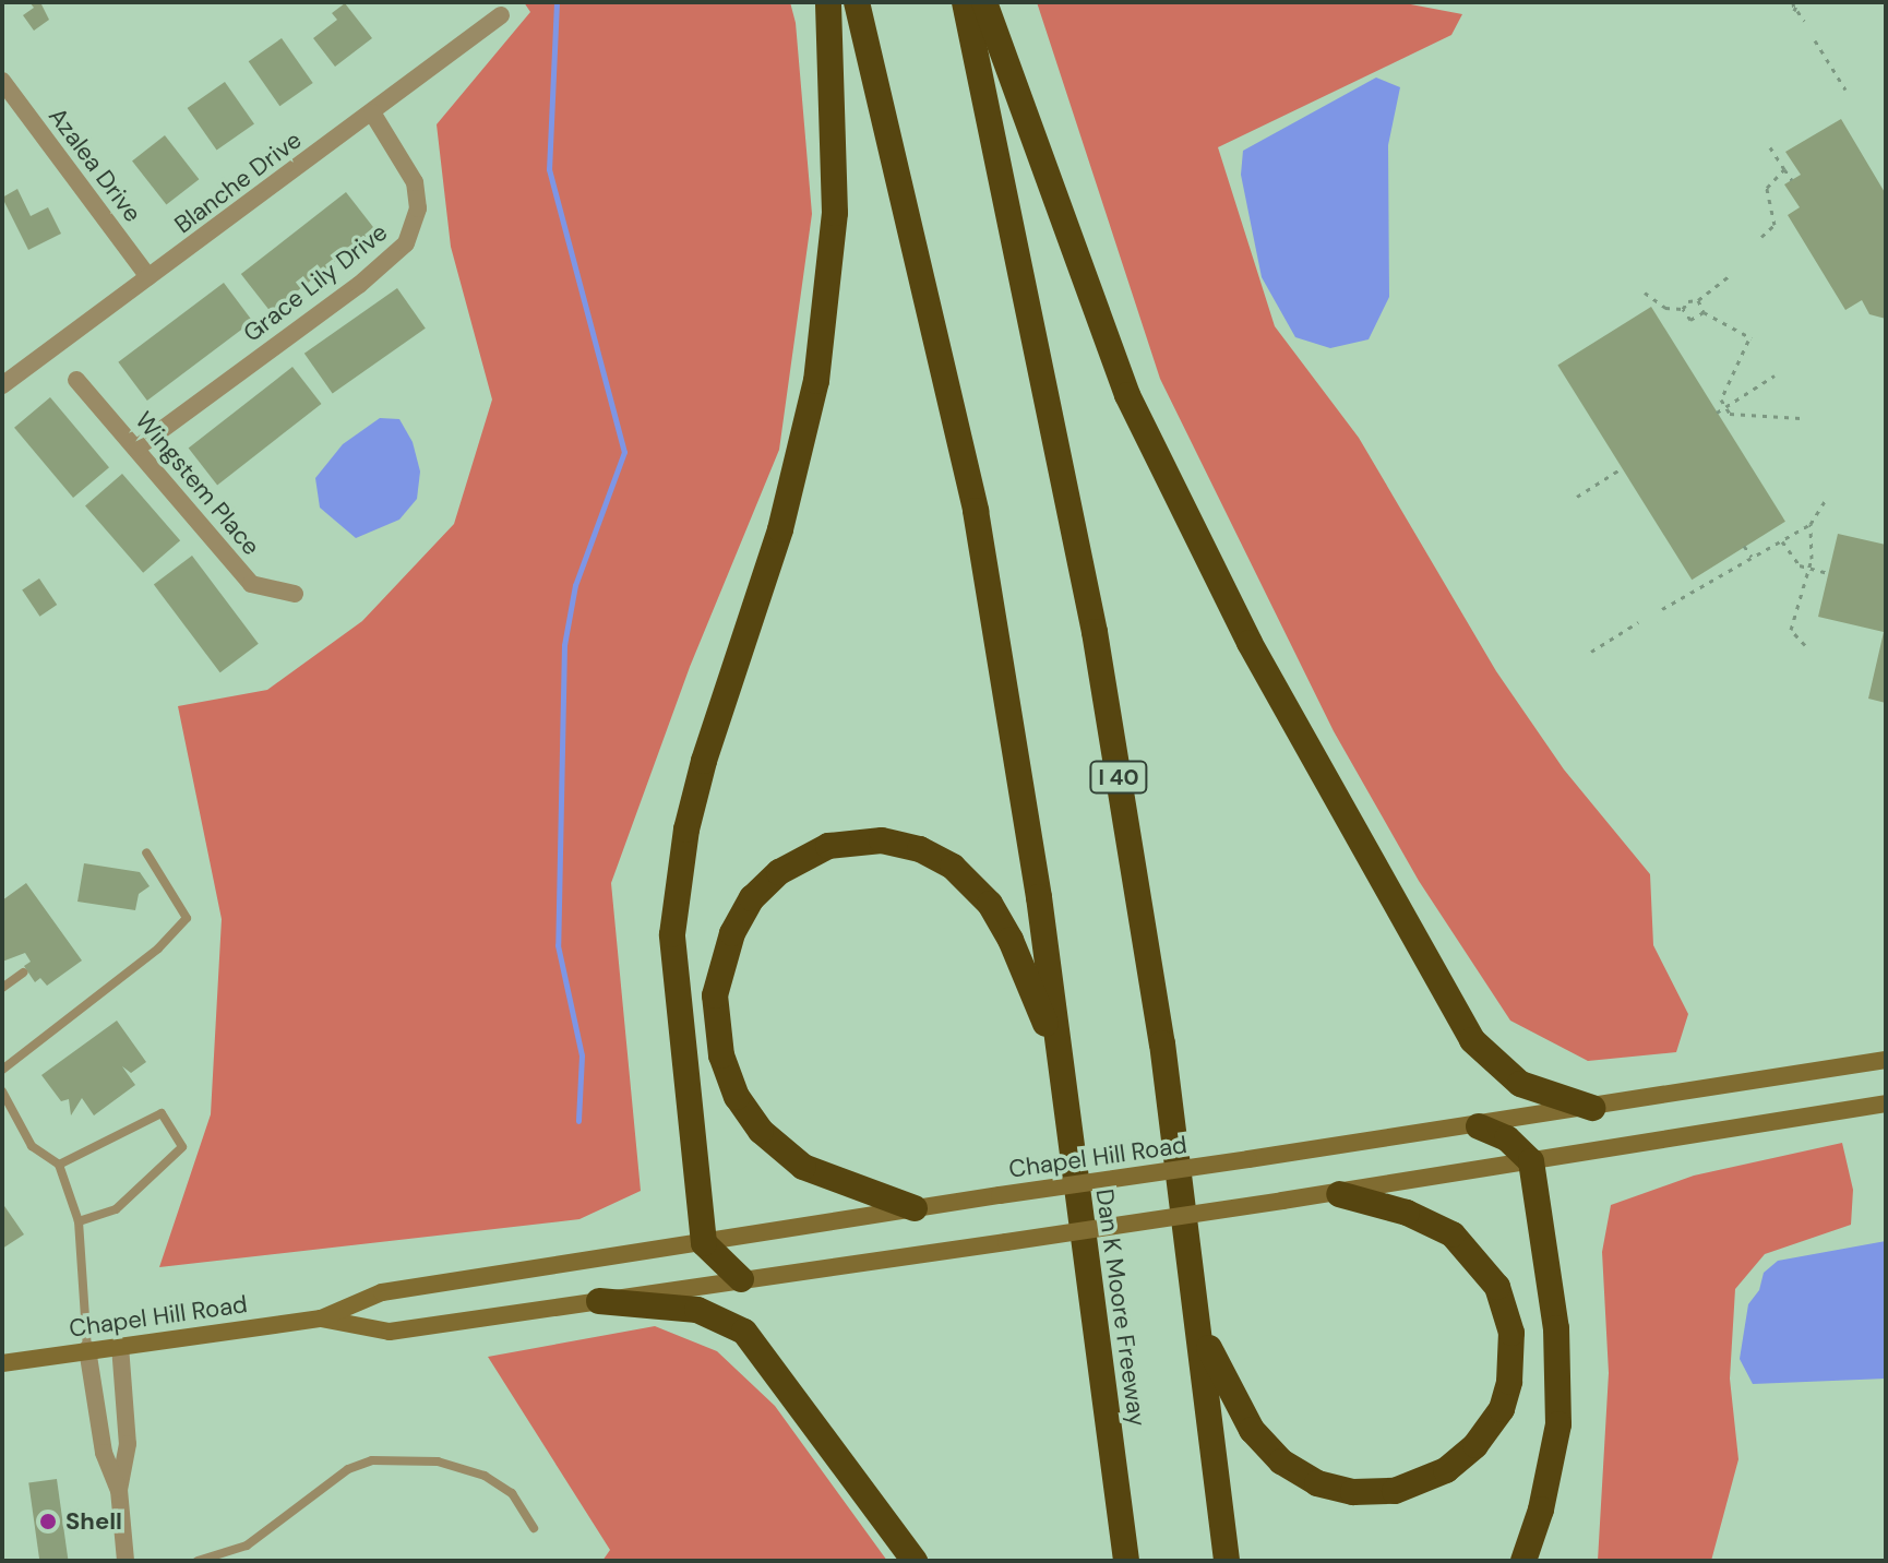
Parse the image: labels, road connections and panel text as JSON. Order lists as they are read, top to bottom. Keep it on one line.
{"streets":{"highway":["I 40","Dan K Moore Freeway"],"main road":["Chapel Hill Road"],"street":["Azalea Drive","Blanche Drive","Grace Lily Drive","Wingstem Place"]},"crossings":[["Azalea Drive","Blanche Drive"],["Blanche Drive","Grace Lily Drive"],["Grace Lily Drive","Wingstem Place"]],"places":["Shell"]}
